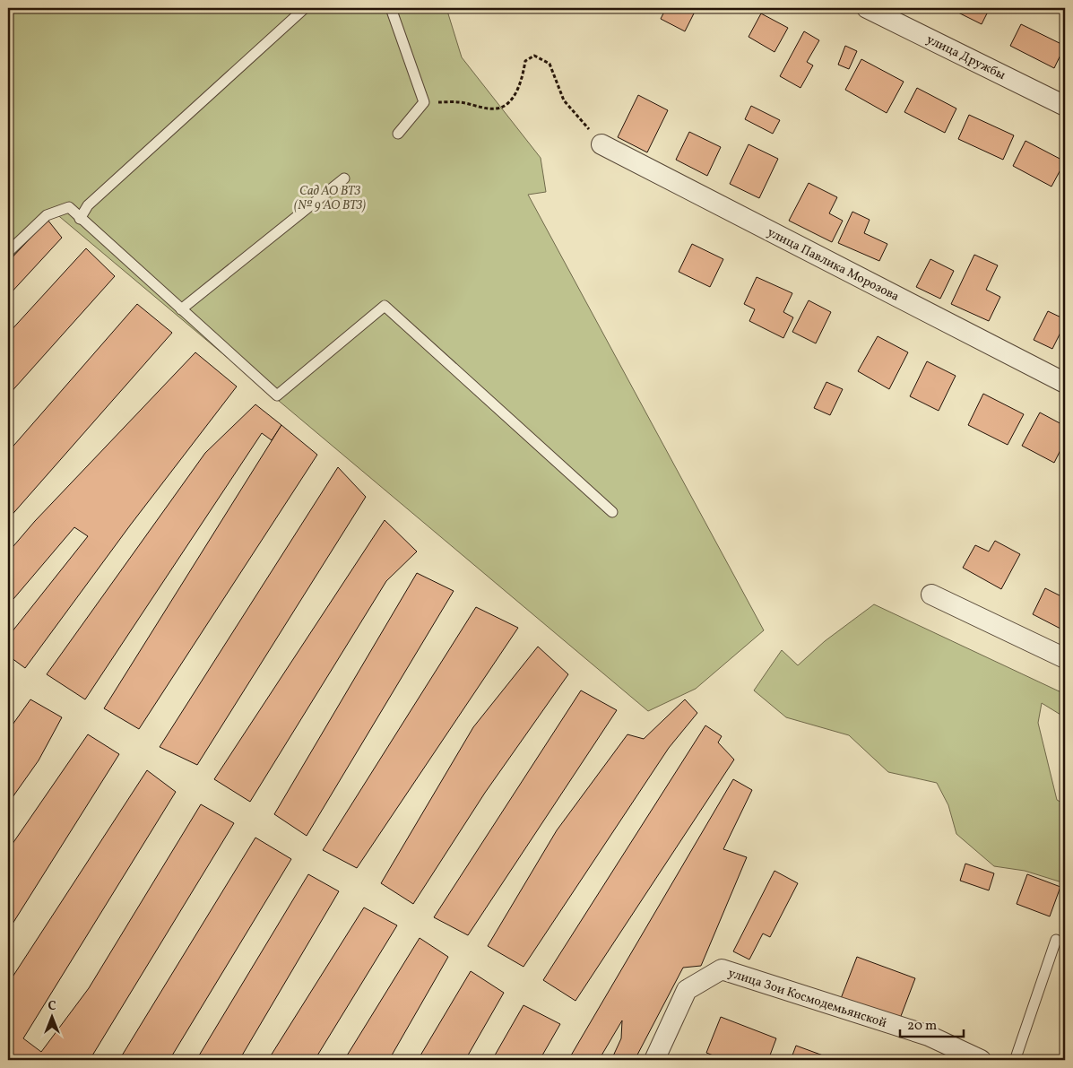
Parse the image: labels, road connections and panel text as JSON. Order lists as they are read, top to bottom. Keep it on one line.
{"streets":{"street":["улица Дружбы","улица Павлика Морозова","улица Зои Космодемьянской"]},"parks":["Сад АО ВТЗ (№ 9 АО ВТЗ)"],"scale_bar":"20 m","north":"top"}
